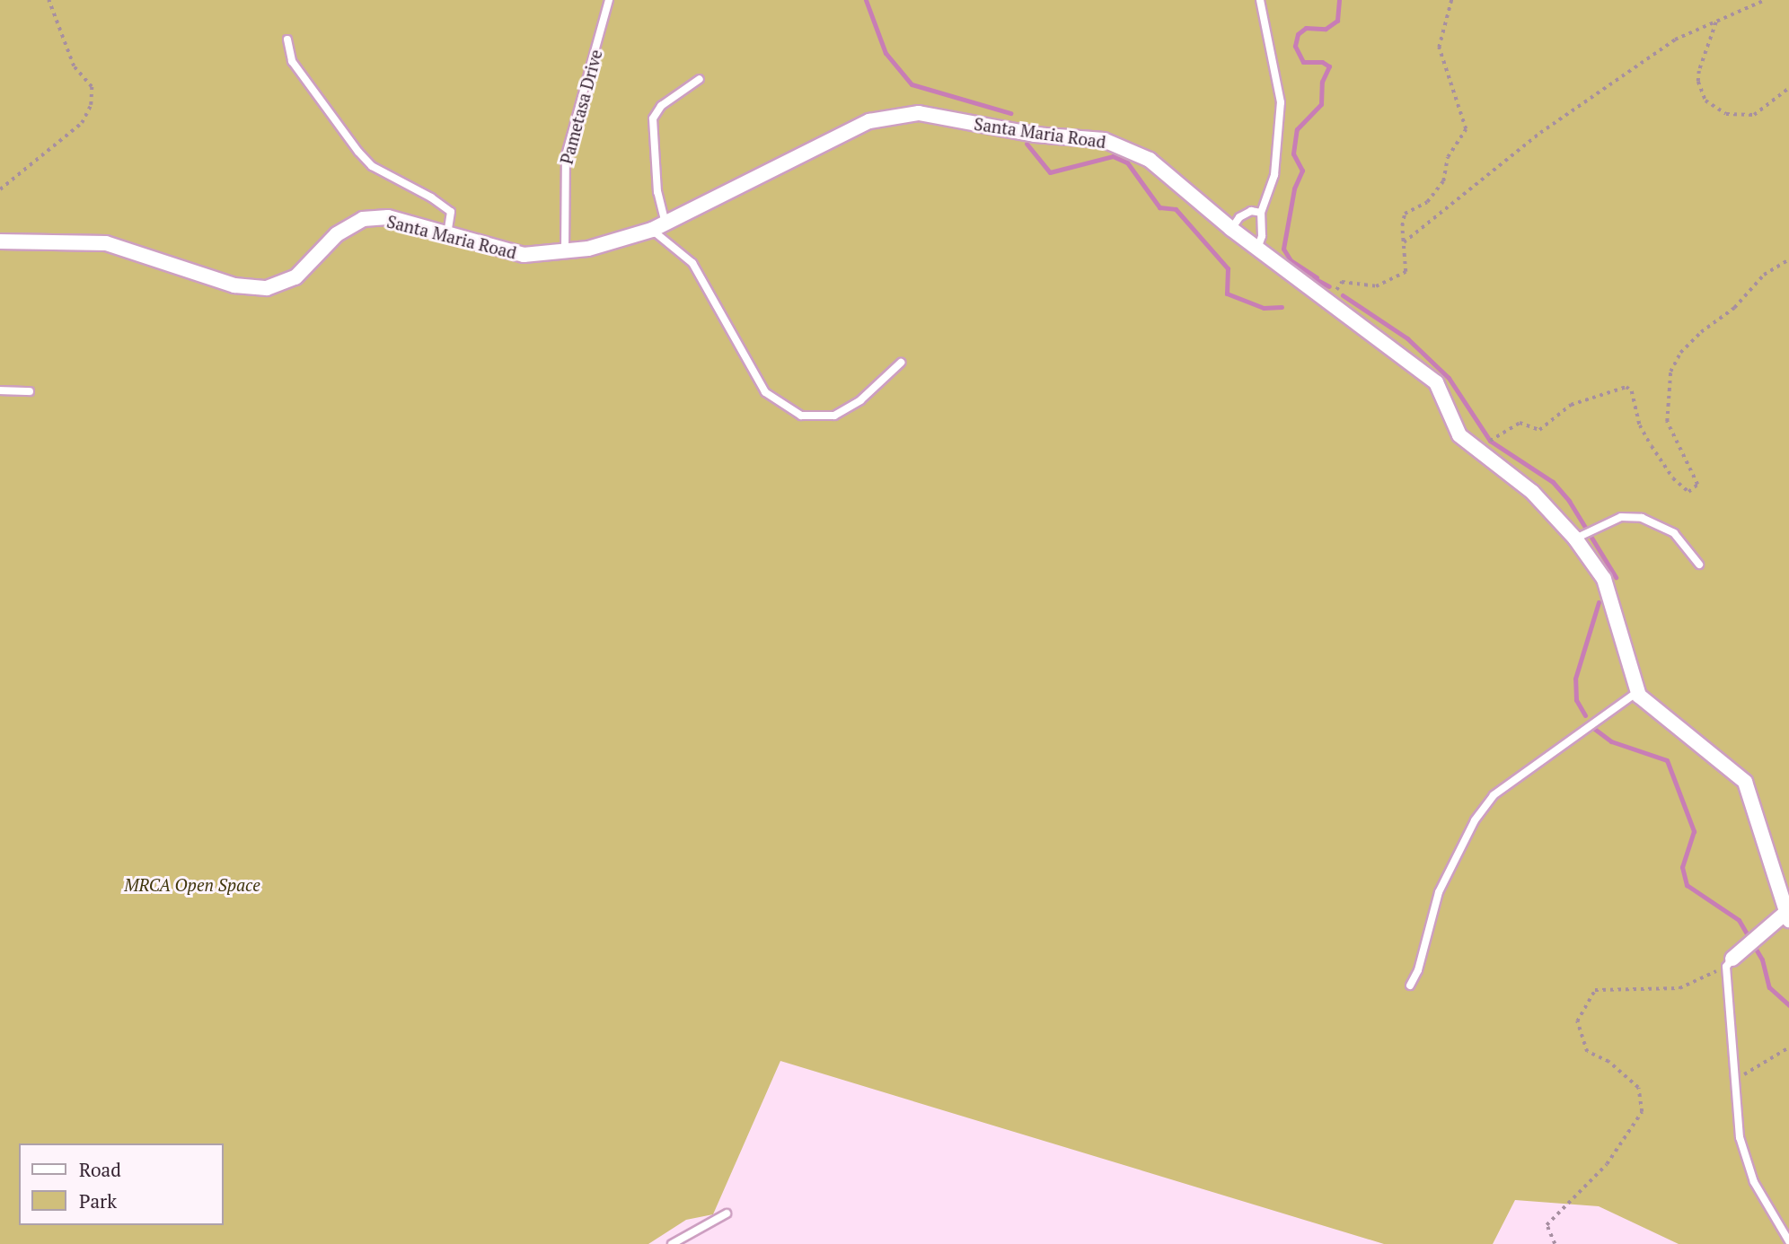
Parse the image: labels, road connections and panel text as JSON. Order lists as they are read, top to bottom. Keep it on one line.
{"streets":{"street":["Santa Maria Road"],"lane":["Pametasa Drive"]},"crossings":[["Pametasa Drive","Santa Maria Road"]],"parks":["MRCA Open Space"],"legend":["Road","Park"]}
